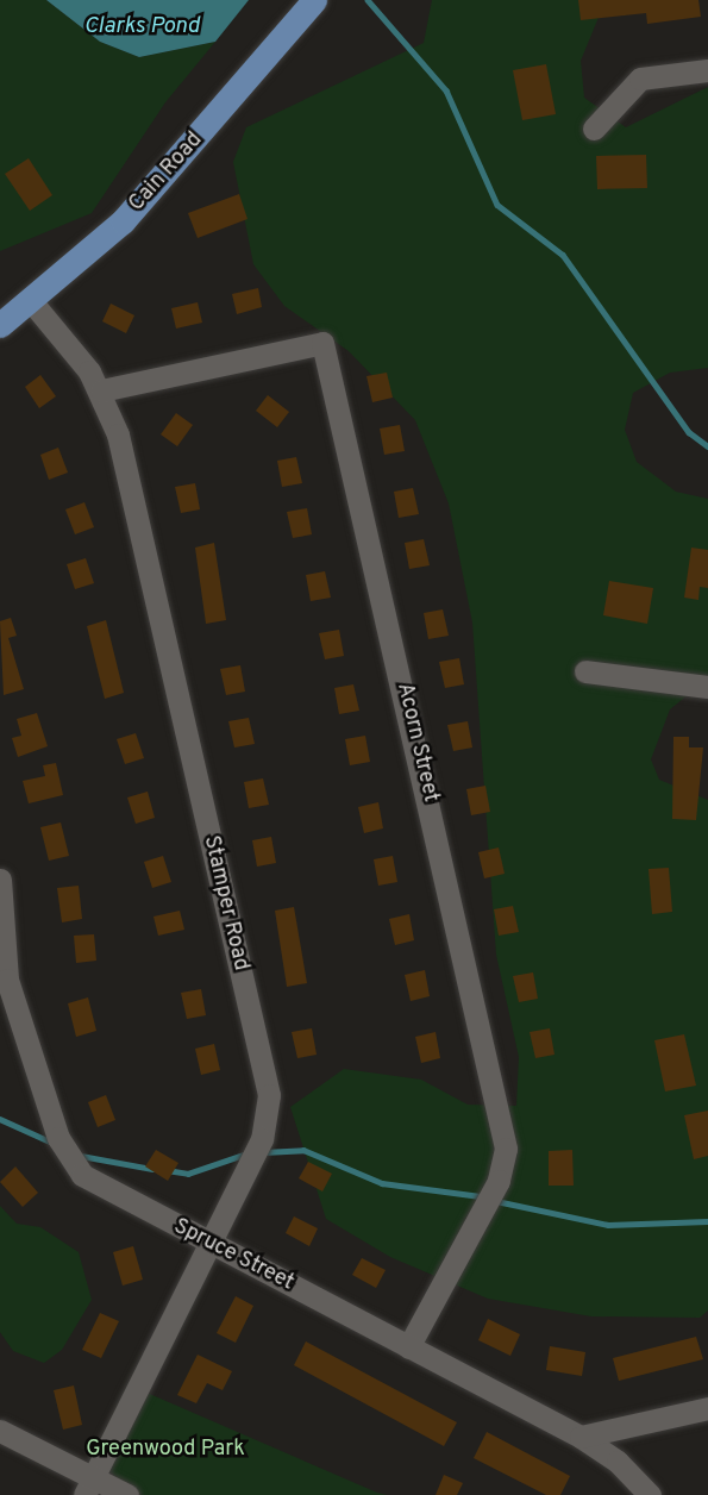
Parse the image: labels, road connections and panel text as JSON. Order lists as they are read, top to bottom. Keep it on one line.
{"streets":{"main road":["Cain Road"],"street":["Acorn Street","Stamper Road","Spruce Street"]},"crossings":[["Cain Road","Stamper Road"],["Acorn Street","Stamper Road"],["Acorn Street","Spruce Street"],["Stamper Road","Spruce Street"]],"water":["Clarks Pond"],"parks":["Greenwood Park"]}
